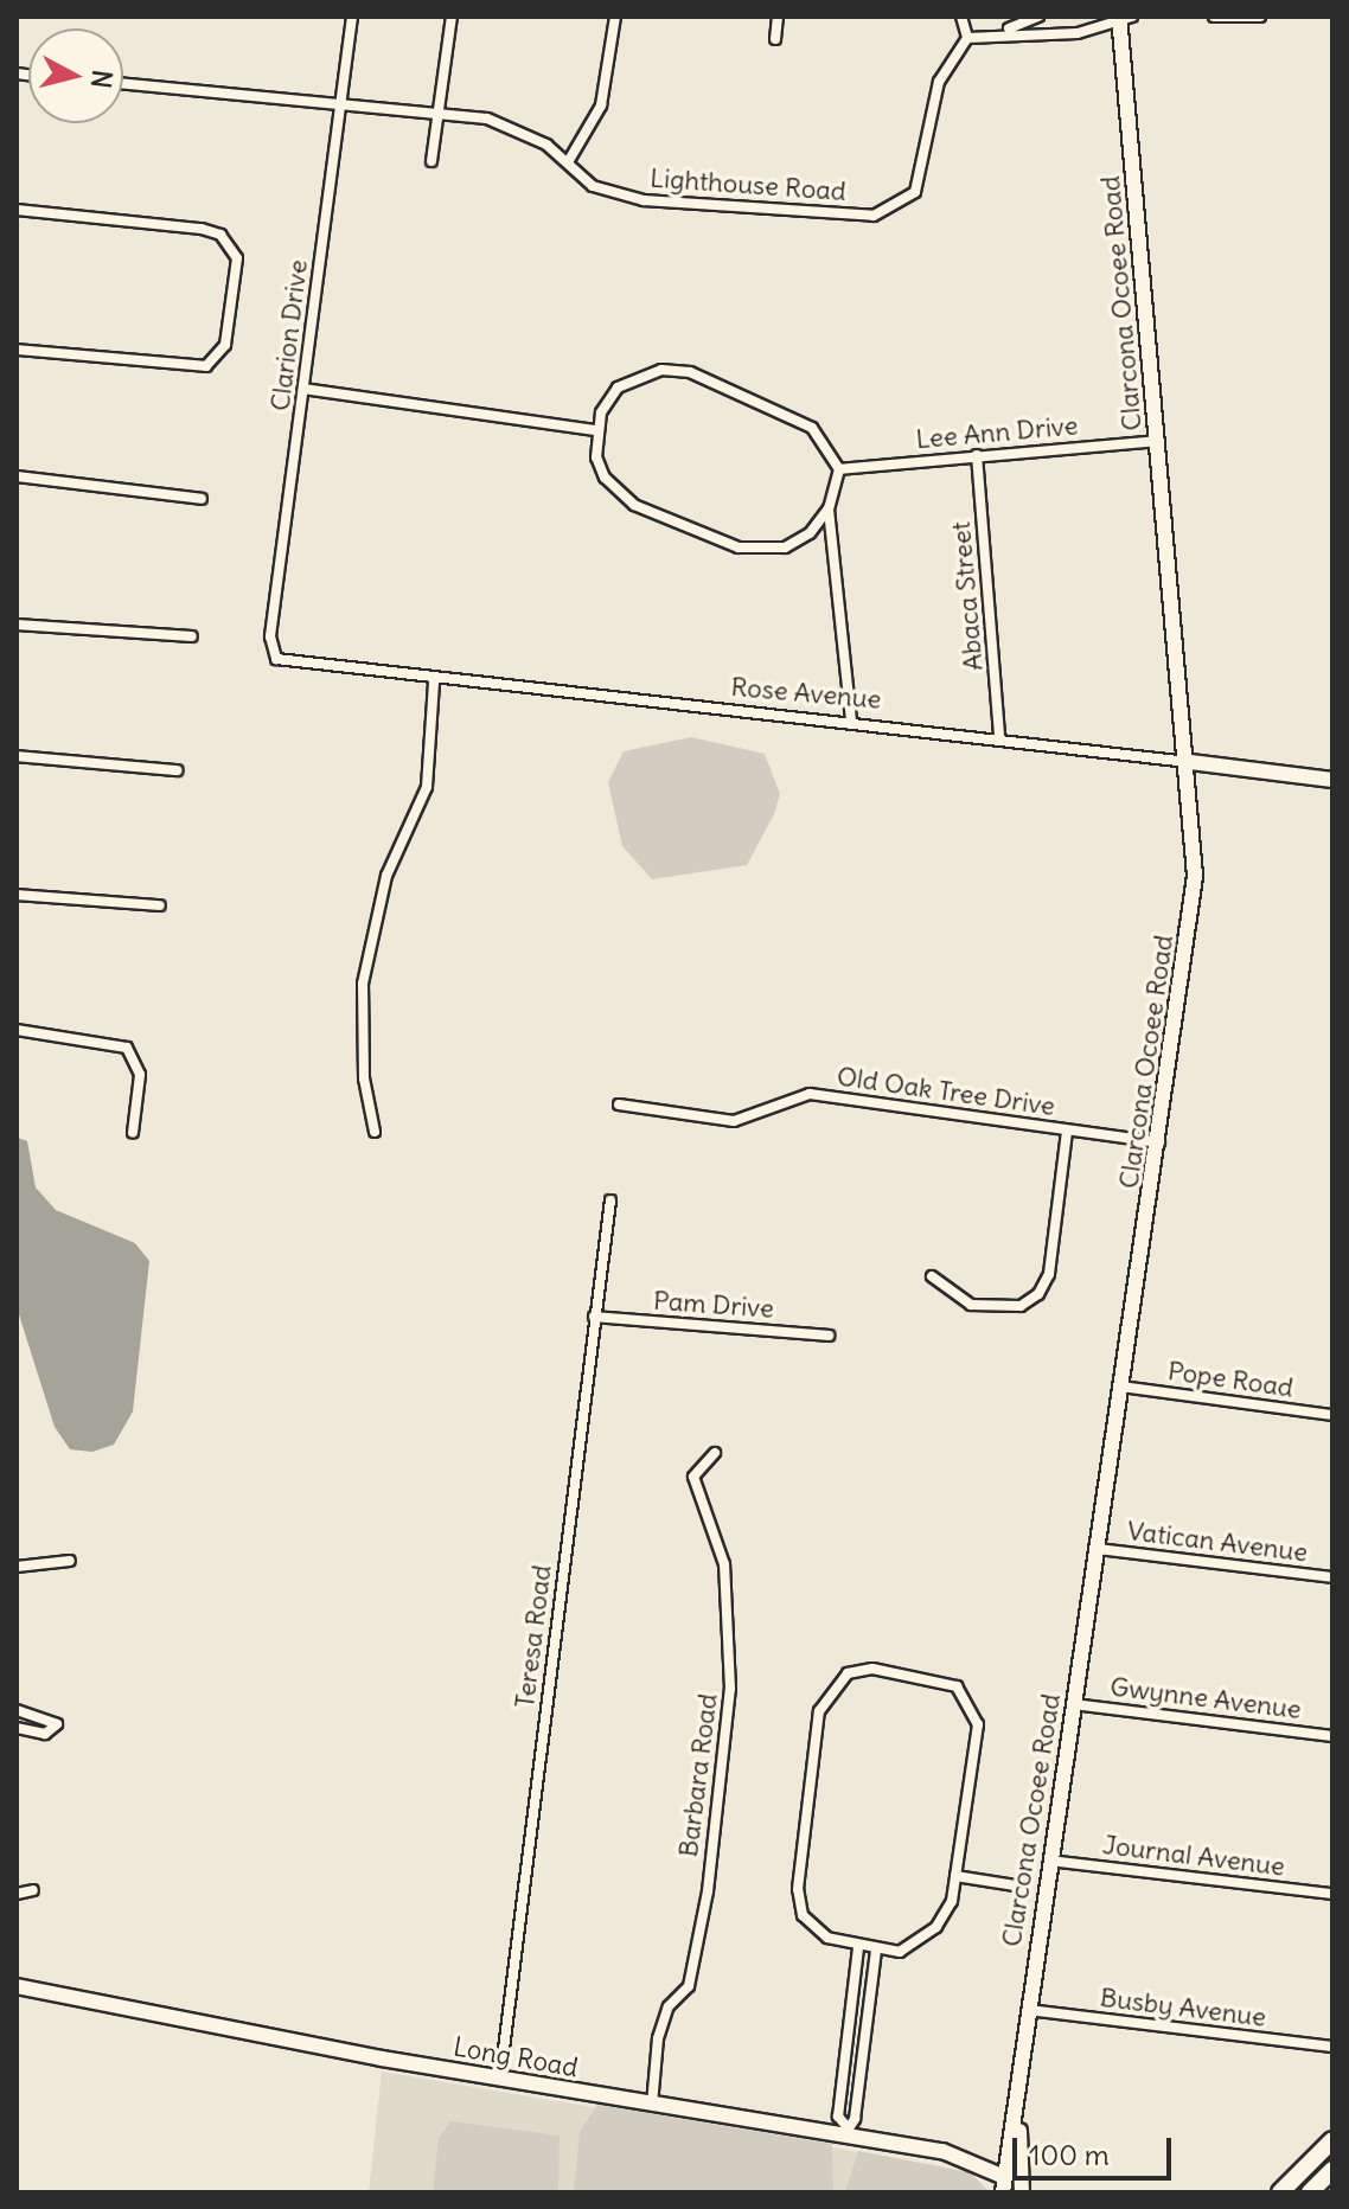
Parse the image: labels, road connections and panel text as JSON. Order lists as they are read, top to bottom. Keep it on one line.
{"streets":{"main road":["Clarcona Ocoee Road","Rose Avenue","Long Road"],"street":["Lighthouse Road","Clarion Drive","Lee Ann Drive","Abaca Street","Old Oak Tree Drive","Pam Drive","Pope Road","Vatican Avenue","Teresa Road","Gwynne Avenue","Barbara Road","Journal Avenue","Busby Avenue"]},"crossings":[["Lighthouse Road","Clarion Drive"],["Clarcona Ocoee Road","Lee Ann Drive"],["Clarcona Ocoee Road","Rose Avenue"],["Clarcona Ocoee Road","Old Oak Tree Drive"],["Clarcona Ocoee Road","Pope Road"],["Clarcona Ocoee Road","Vatican Avenue"],["Clarcona Ocoee Road","Gwynne Avenue"],["Clarcona Ocoee Road","Journal Avenue"],["Clarcona Ocoee Road","Busby Avenue"],["Clarcona Ocoee Road","Long Road"],["Clarion Drive","Rose Avenue"],["Lee Ann Drive","Abaca Street"],["Abaca Street","Rose Avenue"],["Pam Drive","Teresa Road"],["Teresa Road","Long Road"],["Barbara Road","Long Road"]],"scale_bar":"100 m","north":"right"}
